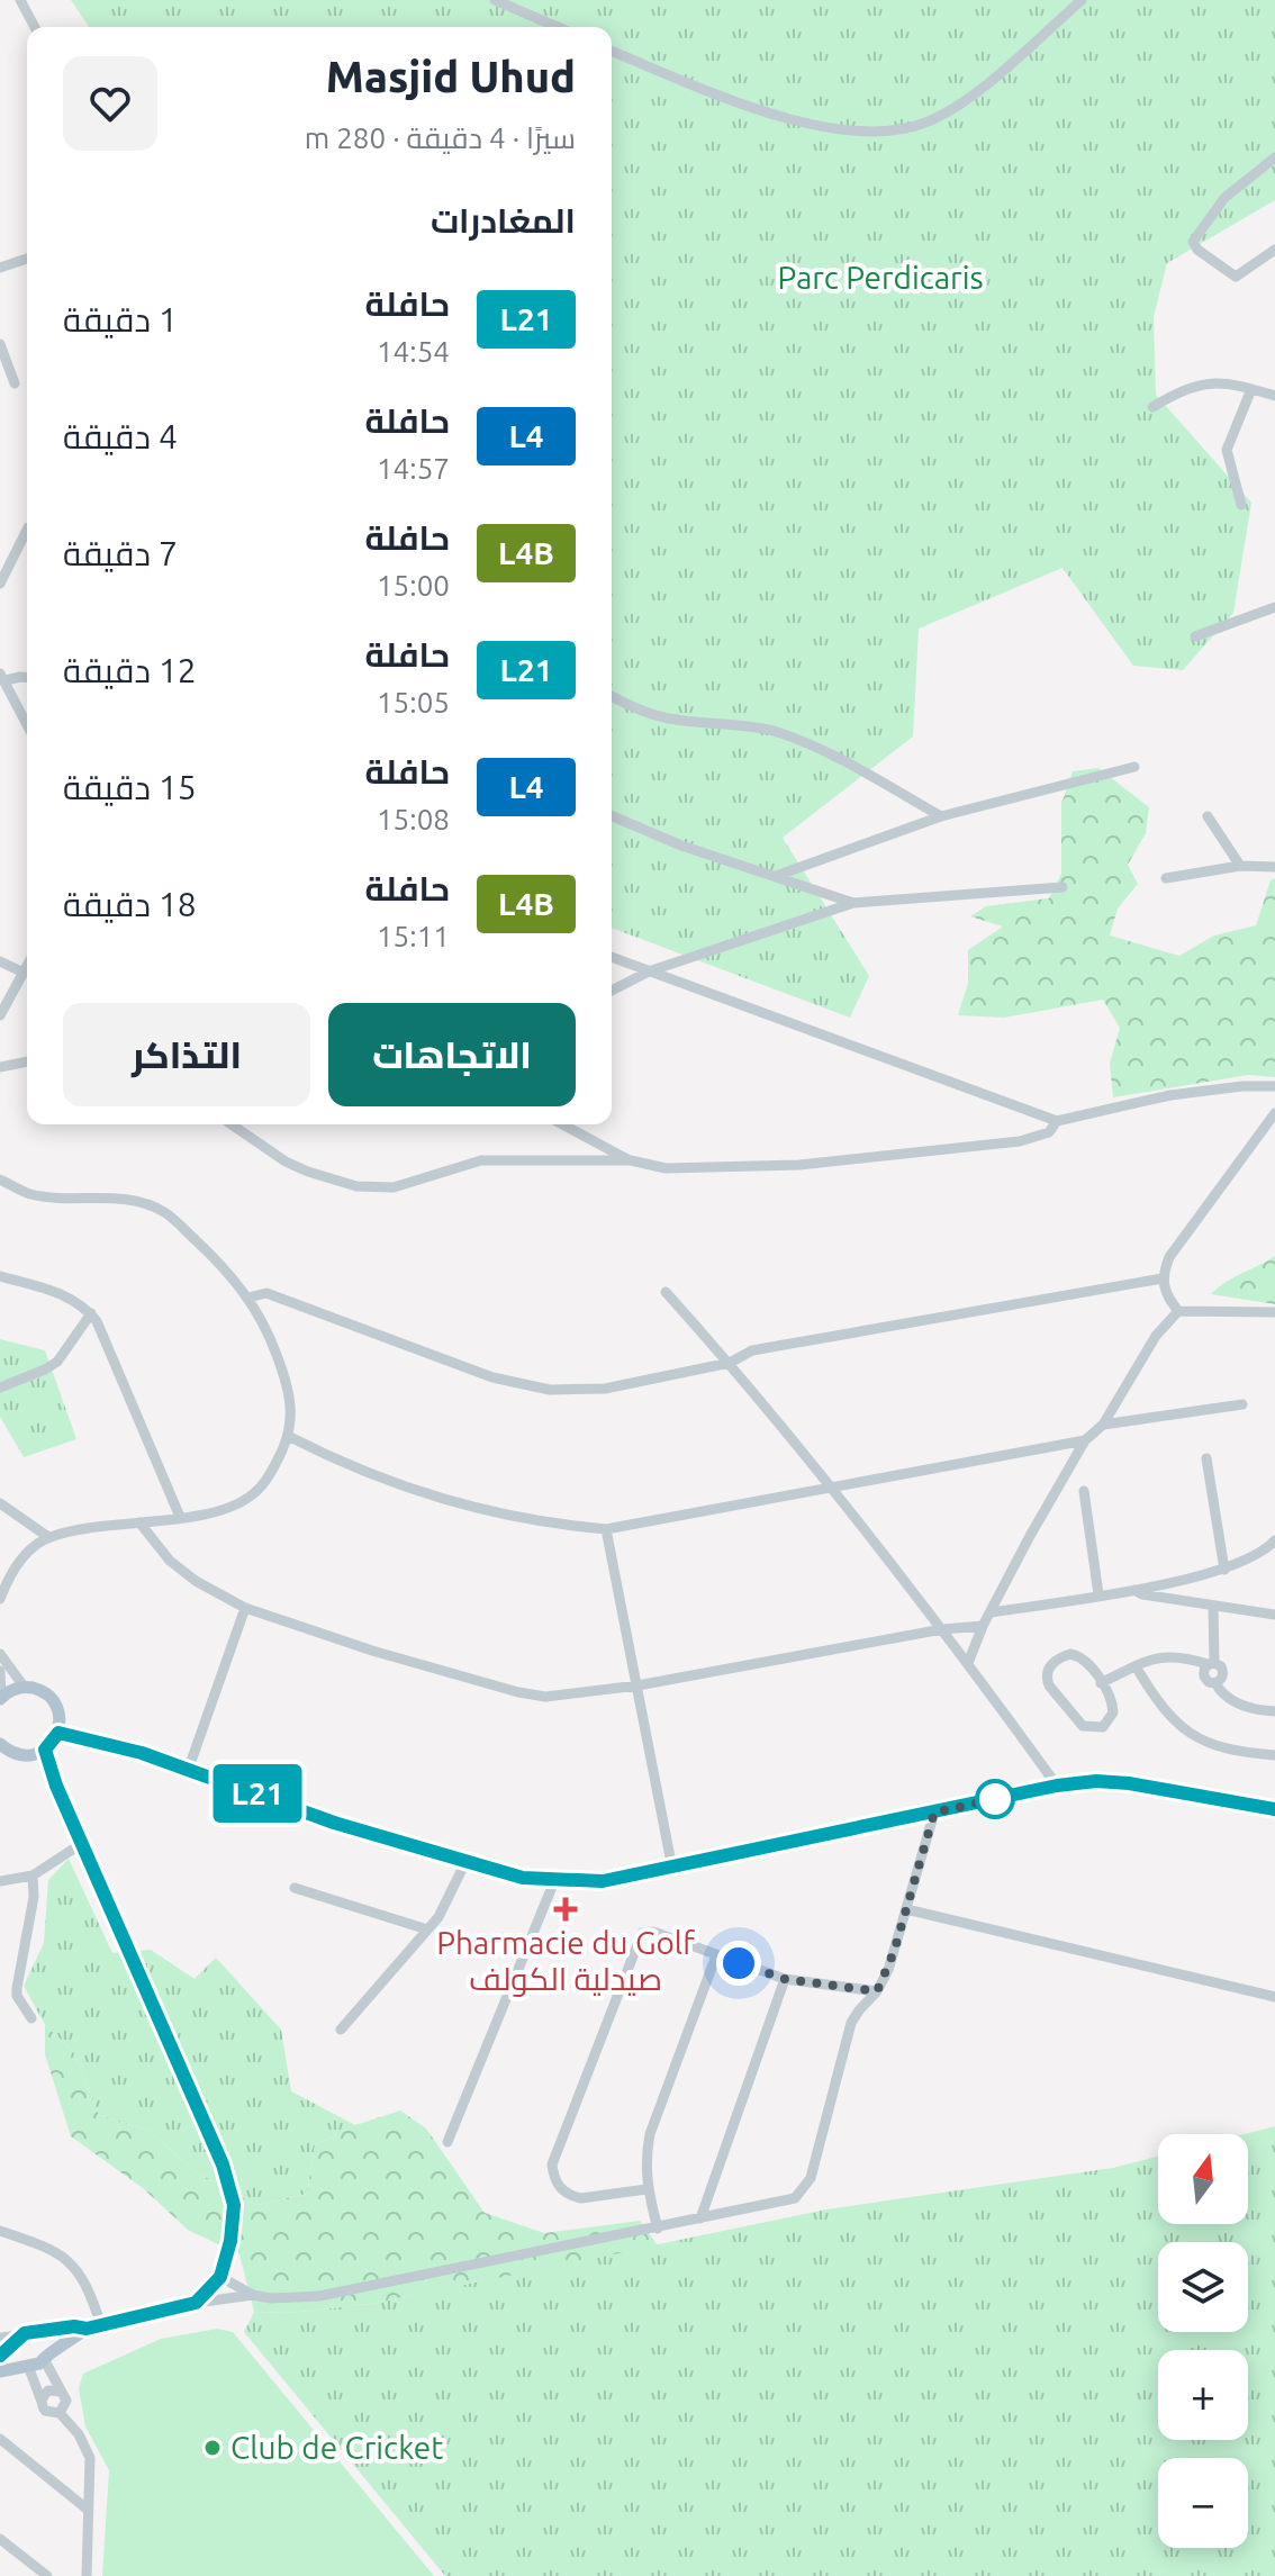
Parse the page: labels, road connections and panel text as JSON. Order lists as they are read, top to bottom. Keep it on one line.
{"parks":["Parc Perdicaris"],"places":{"health":["Pharmacie du Golf صيدلية الكولف"],"other":["Club de Cricket"]},"lines":["bus line L21"],"north":"top","page":{"on_map":"L21","heading":[["Masjid Uhud","سيرًا · 4 دقيقة · 280 m"],"المغادرات"],"list":[{"mark":"L21","name":"حافلة","note":"14:54","value":"1 دقيقة"},{"mark":"L4","name":"حافلة","note":"14:57","value":"4 دقيقة"},{"mark":"L4B","name":"حافلة","note":"15:00","value":"7 دقيقة"},{"mark":"L21","name":"حافلة","note":"15:05","value":"12 دقيقة"},{"mark":"L4","name":"حافلة","note":"15:08","value":"15 دقيقة"},{"mark":"L4B","name":"حافلة","note":"15:11","value":"18 دقيقة"}],"buttons":["الاتجاهات","التذاكر"],"map_buttons":["+","−"]}}
